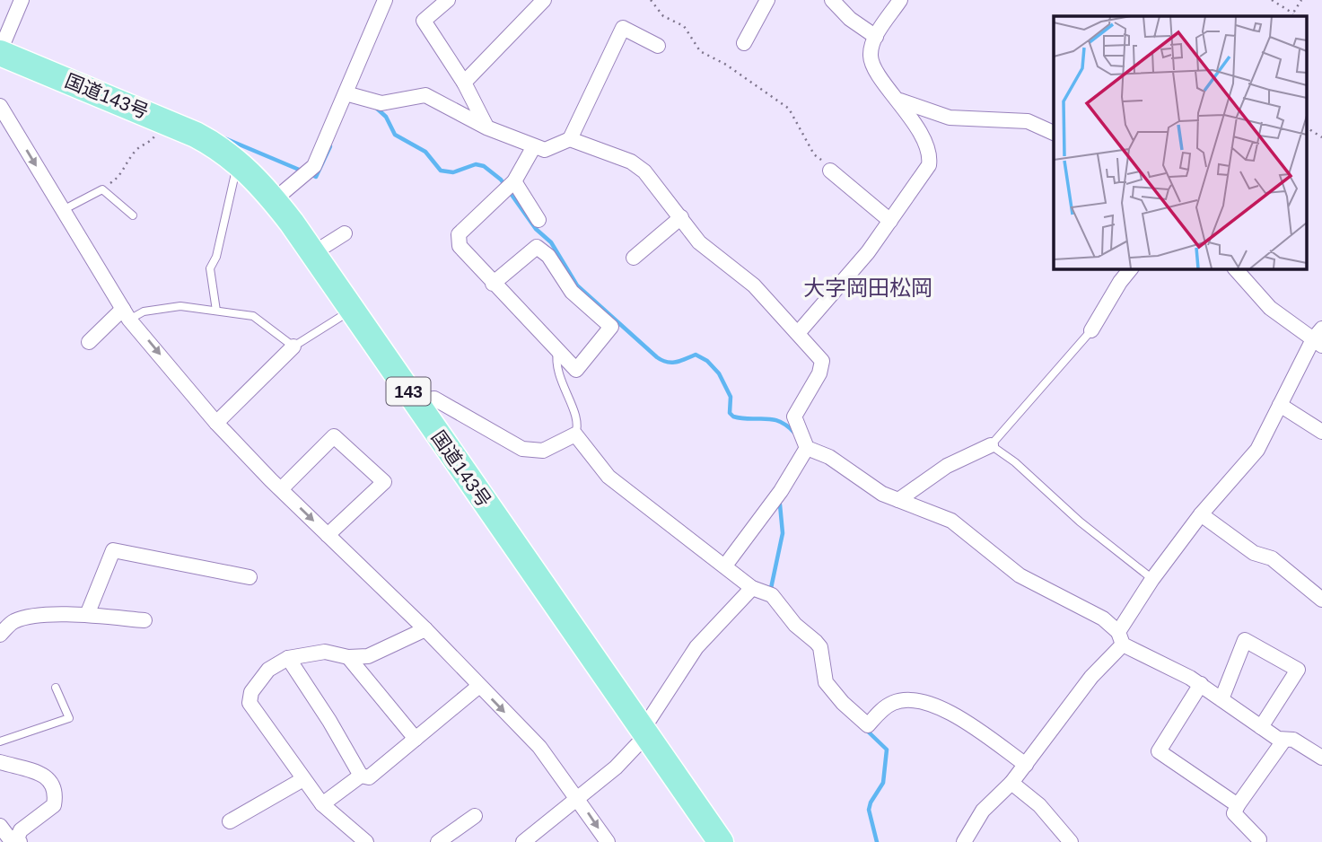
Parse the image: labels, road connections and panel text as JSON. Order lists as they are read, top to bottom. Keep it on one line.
{"streets":{"highway":["国道143号","143"]},"districts":["大字岡田松岡"]}
